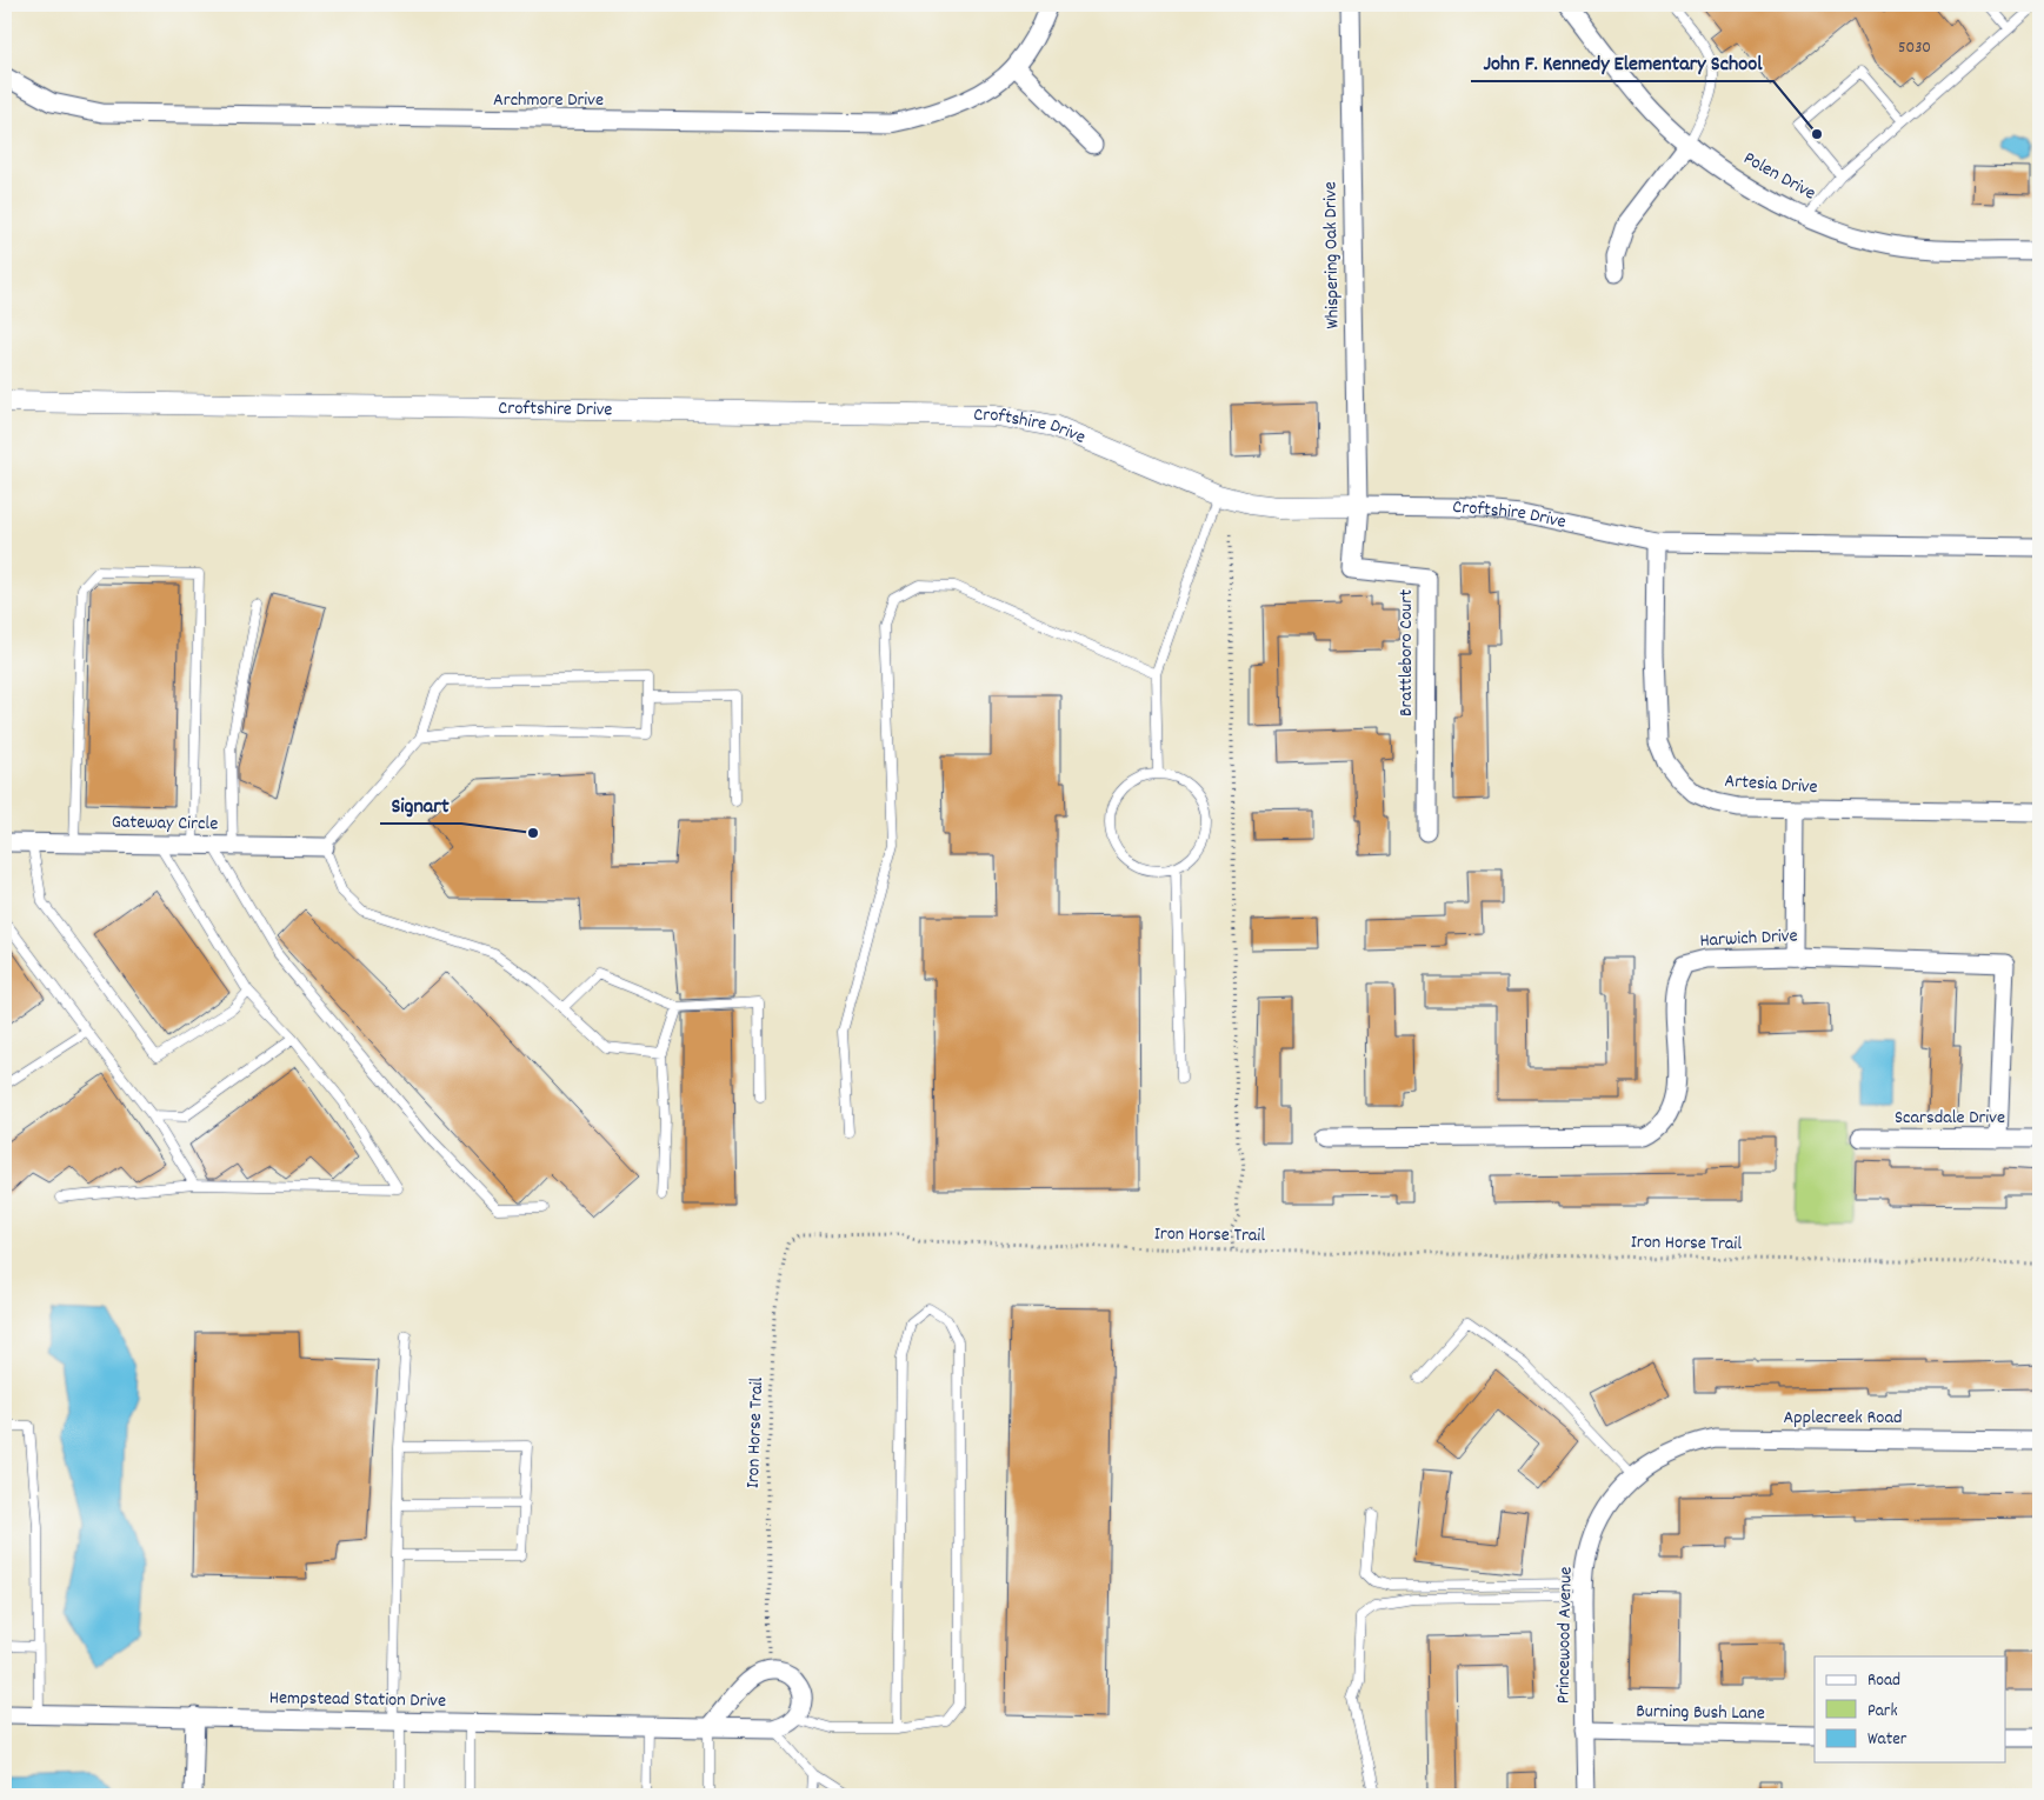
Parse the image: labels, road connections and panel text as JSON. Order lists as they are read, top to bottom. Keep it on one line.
{"streets":{"street":["Archmore Drive","Polen Drive","Whispering Oak Drive","Croftshire Drive","Brattleboro Court","Artesia Drive","Gateway Circle","Harwich Drive","Scarsdale Drive","Applecreek Road","Princewood Avenue","Hempstead Station Drive","Burning Bush Lane"],"path":["Iron Horse Trail"]},"crossings":[["Whispering Oak Drive","Croftshire Drive"],["Whispering Oak Drive","Brattleboro Court"],["Croftshire Drive","Brattleboro Court"],["Croftshire Drive","Artesia Drive"],["Harwich Drive","Scarsdale Drive"],["Applecreek Road","Princewood Avenue"],["Princewood Avenue","Burning Bush Lane"]],"places":["John F. Kennedy Elementary School","Signart"],"house_numbers":["5030"],"legend":["Road","Park","Water"]}
